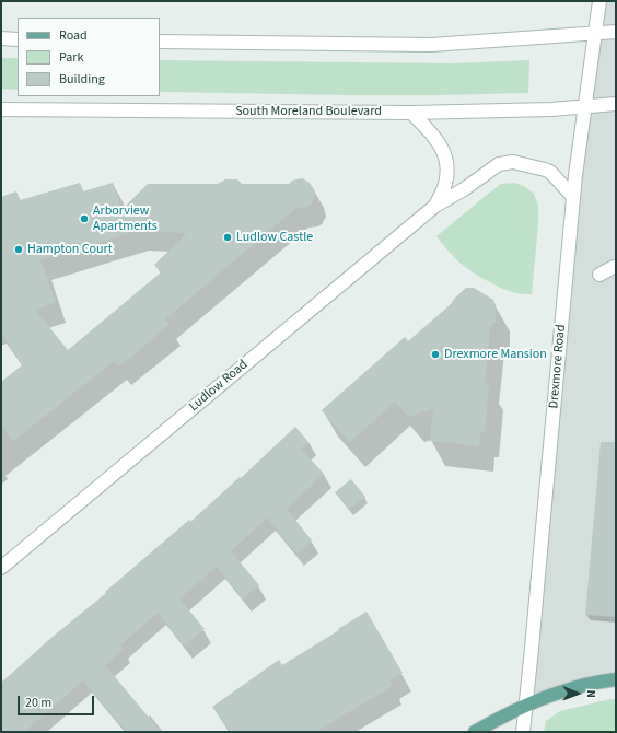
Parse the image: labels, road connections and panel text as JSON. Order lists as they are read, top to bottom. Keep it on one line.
{"streets":{"street":["South Moreland Boulevard","Drexmore Road","Ludlow Road"]},"crossings":[["South Moreland Boulevard","Drexmore Road"],["South Moreland Boulevard","Ludlow Road"],["Drexmore Road","Ludlow Road"]],"places":["Arborview Apartments","Ludlow Castle","Hampton Court","Drexmore Mansion"],"legend":["Road","Park","Building"],"scale_bar":"20 m","north":"right"}
